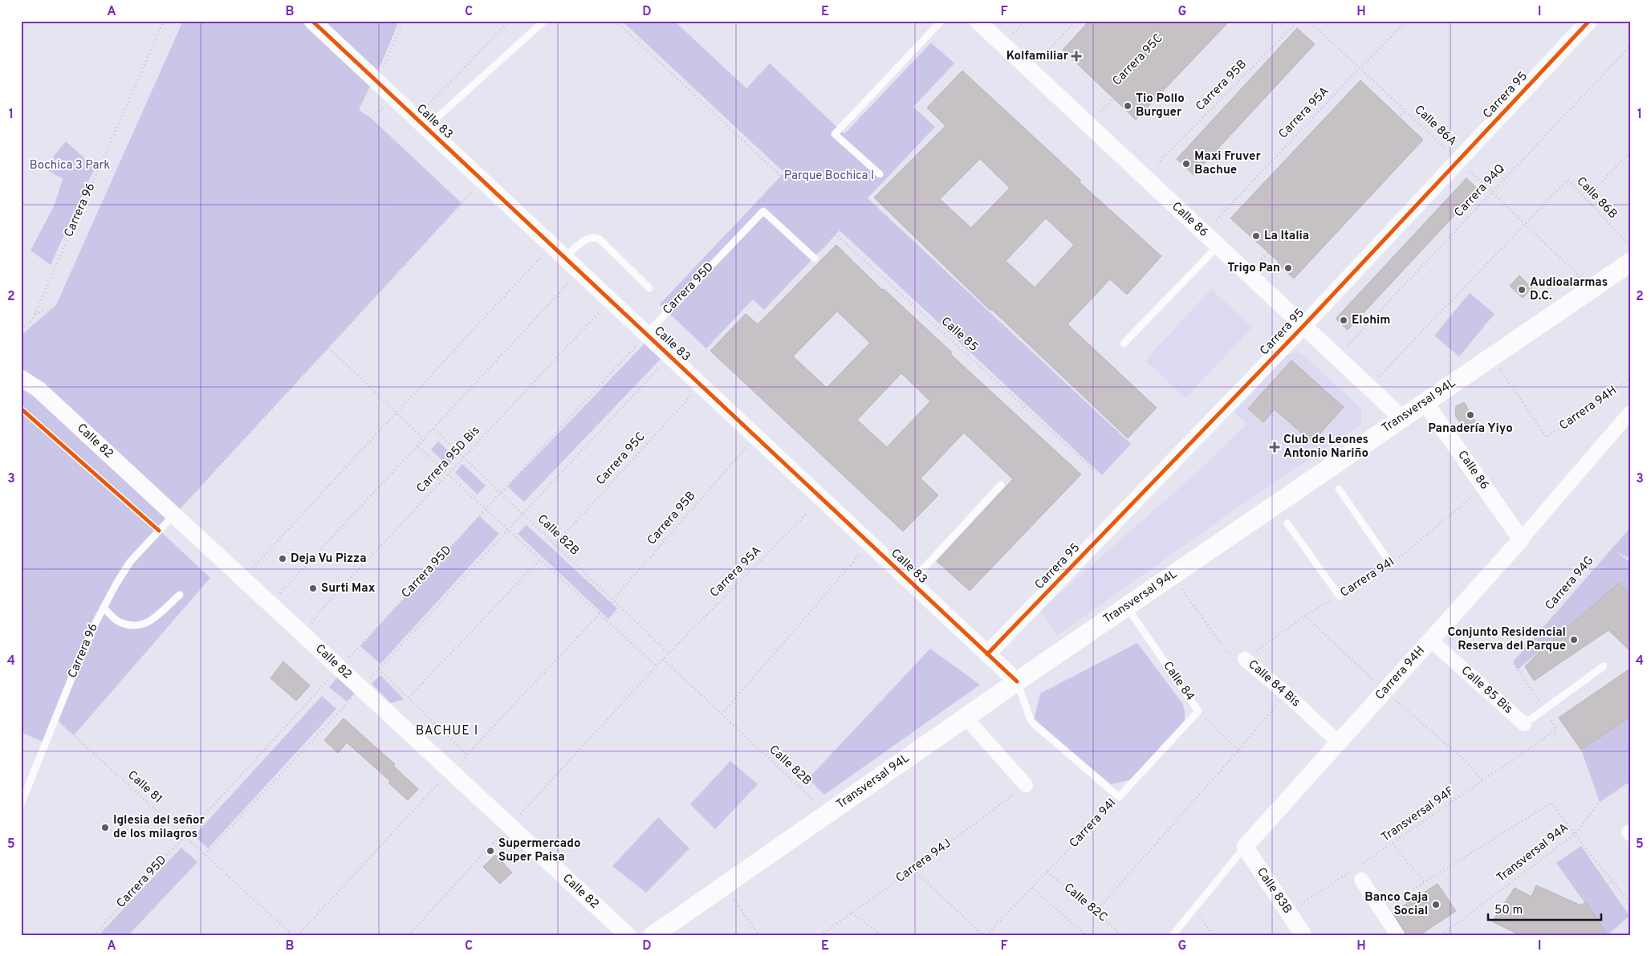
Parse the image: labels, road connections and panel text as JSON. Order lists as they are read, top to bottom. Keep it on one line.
{"streets":{"main road":["Transversal 94L"],"street":["Carrera 95","Calle 83","Calle 86","Carrera 94H","Calle 82","Calle 84 Bis","Calle 85 Bis","Calle 83B"],"lane":["Carrera 96","Carrera 95D","Carrera 94I","Calle 84"],"path":["Carrera 95C","Carrera 95B","Carrera 95A","Calle 86A","Carrera 94Q","Calle 86B","Calle 85","Carrera 95D Bis","Calle 82B","Carrera 94G","Calle 81","Transversal 94F","Transversal 94A","Carrera 94J","Calle 82C"]},"crossings":[["Carrera 95C","Calle 83"],["Carrera 95C","Calle 82B"],["Carrera 95B","Calle 83"],["Carrera 95B","Calle 82B"],["Carrera 95","Calle 83"],["Carrera 95","Calle 86A"],["Carrera 95","Calle 86"],["Carrera 95A","Calle 83"],["Carrera 95A","Calle 86A"],["Carrera 95A","Calle 82"],["Carrera 95A","Calle 82B"],["Calle 83","Carrera 95D"],["Calle 83","Transversal 94L"],["Calle 83","Carrera 95D Bis"],["Calle 86A","Carrera 94Q"],["Calle 86A","Calle 86B"],["Carrera 96","Calle 82"],["Carrera 96","Calle 81"],["Calle 86","Transversal 94L"],["Calle 86","Carrera 94H"],["Calle 86","Carrera 94I"],["Carrera 95D","Calle 82"],["Carrera 95D","Calle 82B"],["Carrera 95D","Calle 81"],["Transversal 94L","Calle 84"],["Carrera 94H","Calle 84 Bis"],["Carrera 94H","Calle 85 Bis"],["Carrera 94H","Calle 83B"],["Calle 82","Carrera 95D Bis"],["Carrera 95D Bis","Calle 82B"],["Carrera 94I","Calle 84"],["Carrera 94I","Calle 84 Bis"],["Carrera 94I","Calle 82C"],["Carrera 94G","Transversal 94F"],["Transversal 94F","Calle 83B"]],"districts":["BACHUE I"],"parks":["Bochica 3 Park","Parque Bochica I"],"places":{"health":["Kolfamiliar","Club de Leones Antonio Nariño"],"other":["Tio Pollo Burguer","Maxi Fruver Bachue","La Italia","Trigo Pan","Audioalarmas D.C.","Elohim","Panadería Yiyo","Deja Vu Pizza","Surti Max","Conjunto Residencial Reserva del Parque","Iglesia del señor de los milagros","Supermercado Super Paisa","Banco Caja Social"]},"scale_bar":"50 m","grid":{"columns":["A","B","C","D","E","F","G","H","I"],"rows":["1","2","3","4","5"]}}
